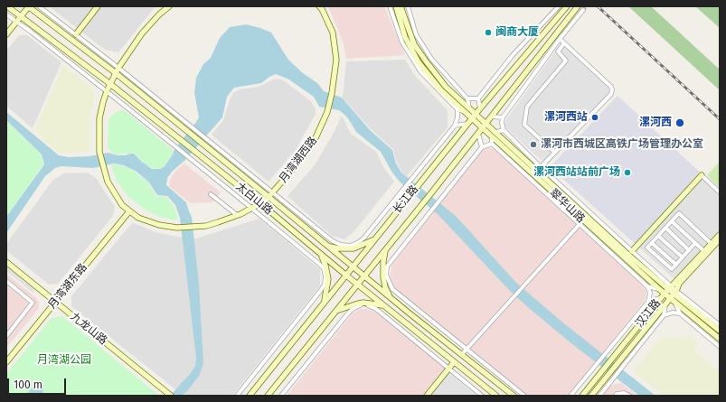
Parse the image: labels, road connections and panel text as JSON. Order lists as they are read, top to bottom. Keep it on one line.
{"streets":{"main road":["月湾湖西路","太白山路","长江路","翠华山路","月湾湖东路","汉江路","九龙山路"]},"crossings":[["月湾湖西路","太白山路"],["太白山路","长江路"],["长江路","翠华山路"],["翠华山路","汉江路"],["月湾湖东路","九龙山路"]],"parks":["月湾湖公园"],"places":["闽商大厦","漯河西站","漯河西","漯河市西城区高铁广场管理办公室","漯河西站站前广场"],"scale_bar":"100 m"}
